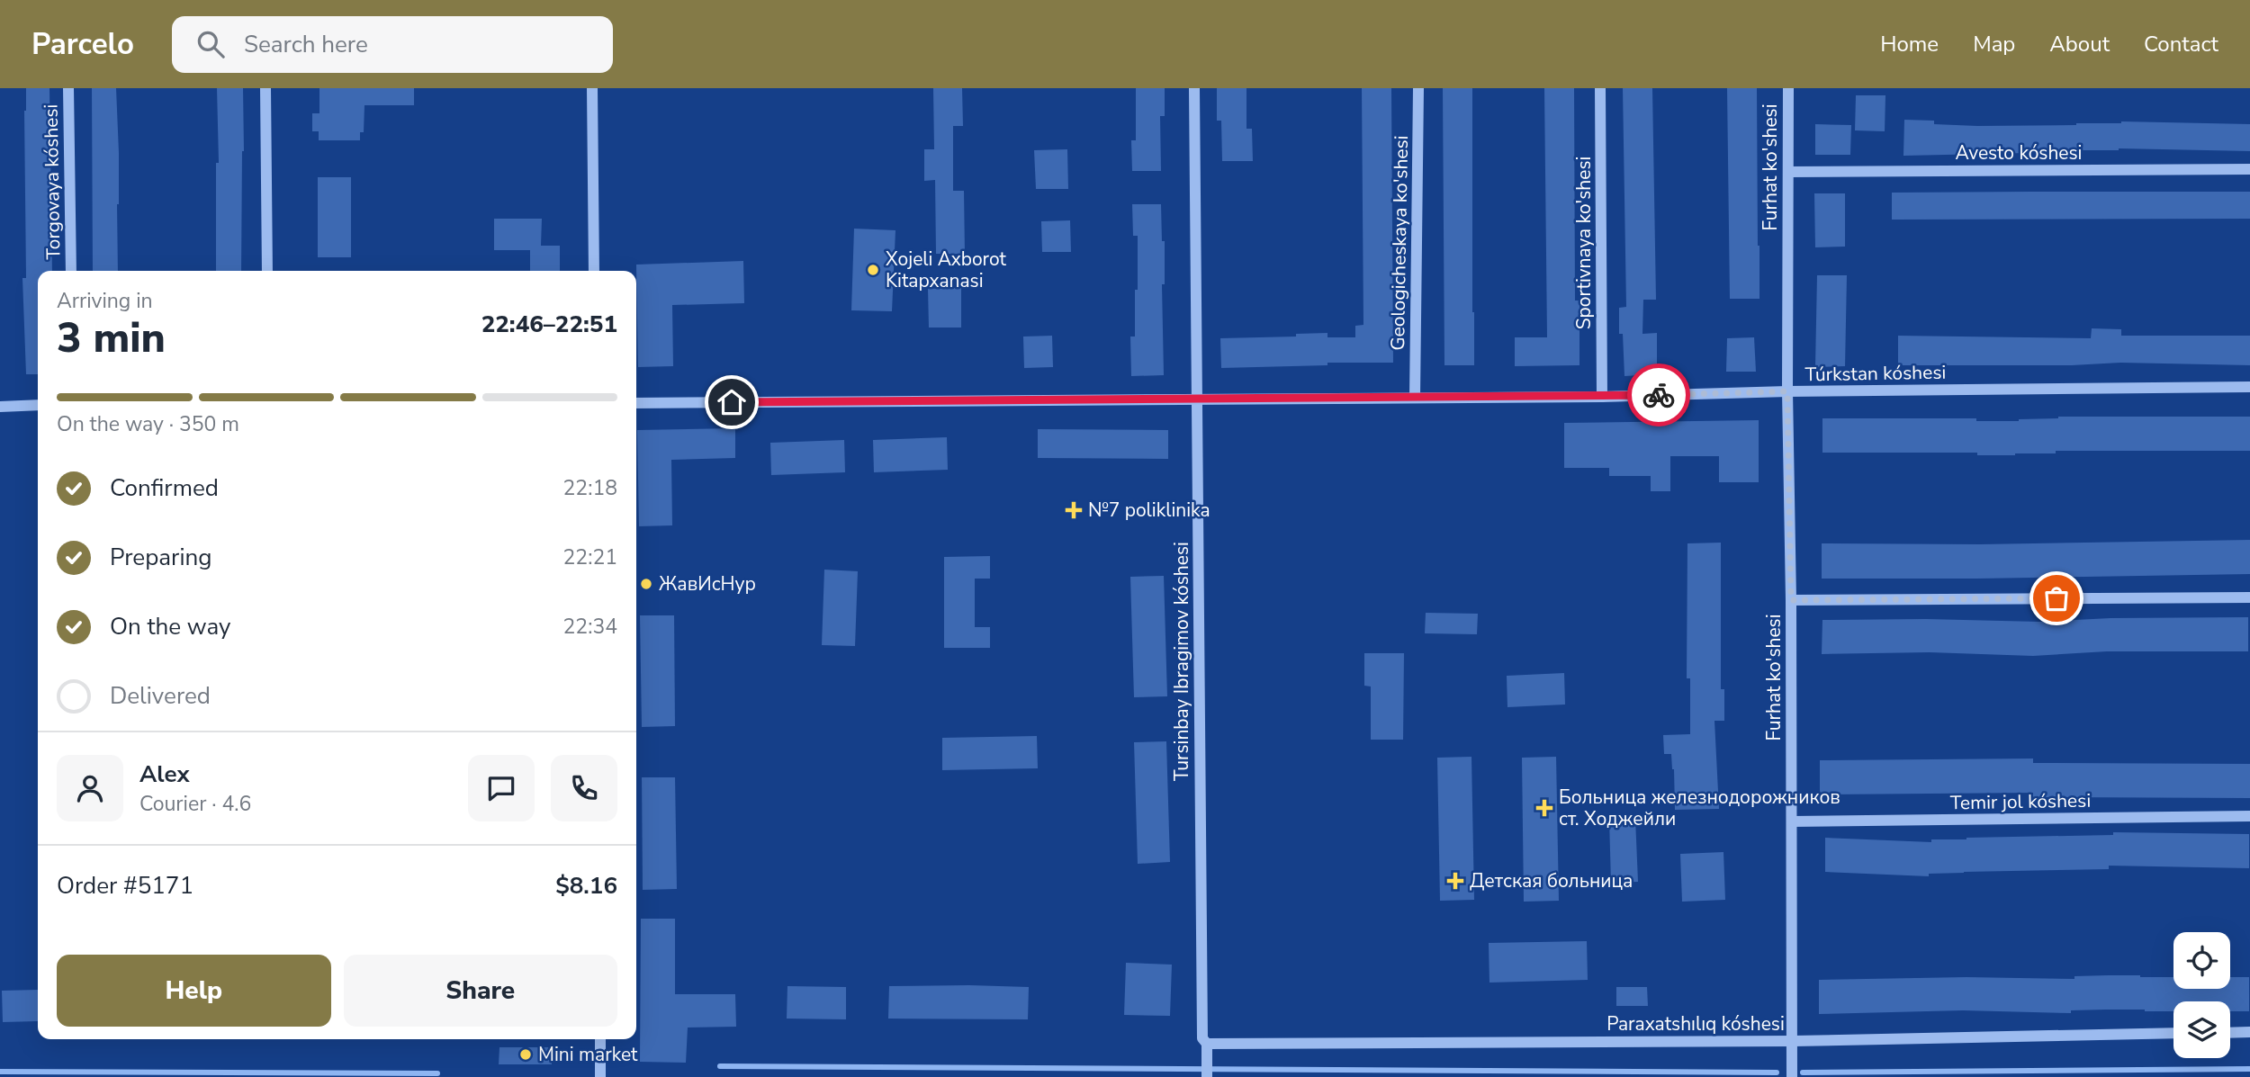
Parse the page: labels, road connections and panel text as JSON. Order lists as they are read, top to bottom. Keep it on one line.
{"streets":{"street":["Avesto kóshesi","Furhat ko'shesi","Torgovaya kóshesi","Geologicheskaya ko'shesi","Sportivnaya ko'shesi","Túrkstan kóshesi","Tursinbay Ibragimov kóshesi","Temir jol kóshesi","Paraxatshılıq kóshesi"]},"crossings":[["Avesto kóshesi","Furhat ko'shesi"],["Furhat ko'shesi","Túrkstan kóshesi"],["Furhat ko'shesi","Temir jol kóshesi"],["Furhat ko'shesi","Paraxatshılıq kóshesi"],["Geologicheskaya ko'shesi","Túrkstan kóshesi"],["Sportivnaya ko'shesi","Túrkstan kóshesi"],["Túrkstan kóshesi","Tursinbay Ibragimov kóshesi"],["Tursinbay Ibragimov kóshesi","Paraxatshılıq kóshesi"]],"places":{"other":["Xojeli Axborot Kitapxanasi","ЖавИсНур","Mini market"],"health":["№7 poliklinika","Больница железнодорожников ст. Ходжейли","Детская больница"]},"page":{"header":"Parcelo","search":"Search here","nav":["Home","Map","About","Contact"],"heading":["3 min","Arriving in","22:46–22:51"],"panel":["Alex","Courier · 4.6","Order #5171","$8.16"],"bar":"On the way · 350 m","list":[["Confirmed","22:18"],["Preparing","22:21"],["On the way","22:34"],"Delivered"],"buttons":["Help","Share"]}}
